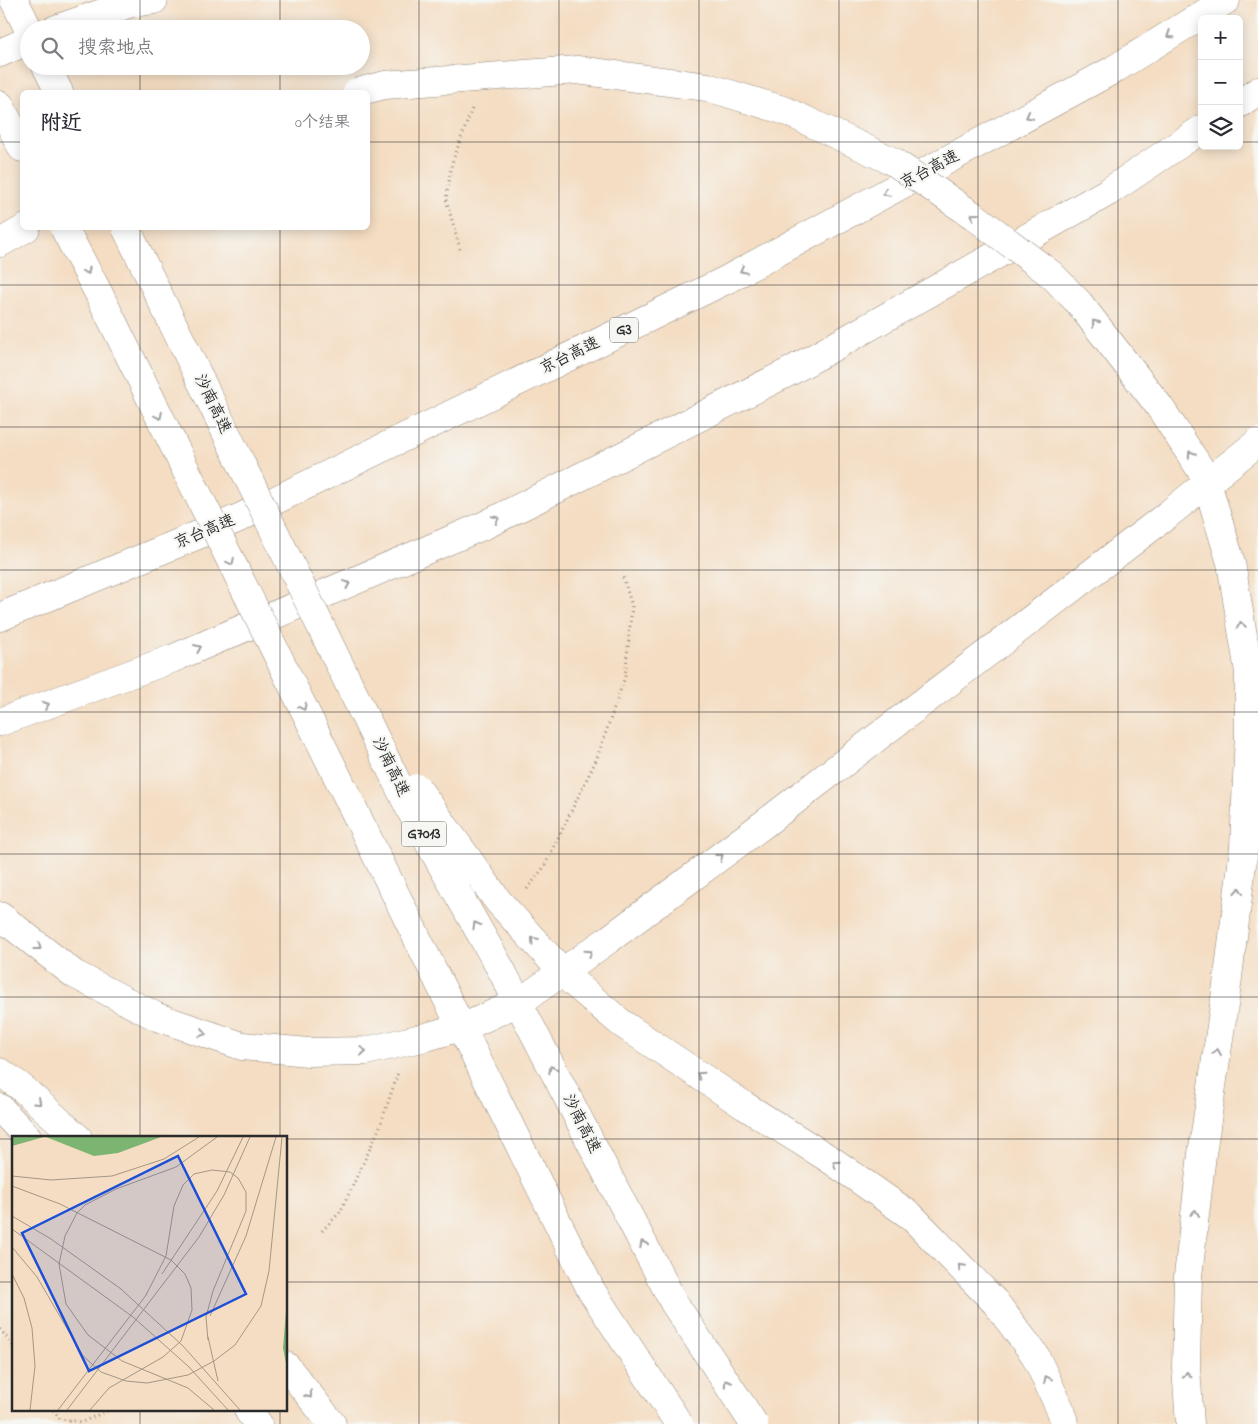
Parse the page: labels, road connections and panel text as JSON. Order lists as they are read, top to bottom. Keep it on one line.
{"streets":{"highway":["京台高速","G3","沙南高速","G7013"]},"page":{"map_buttons":["+","−"],"search":"搜索地点","heading":["附近","0个结果"]}}
